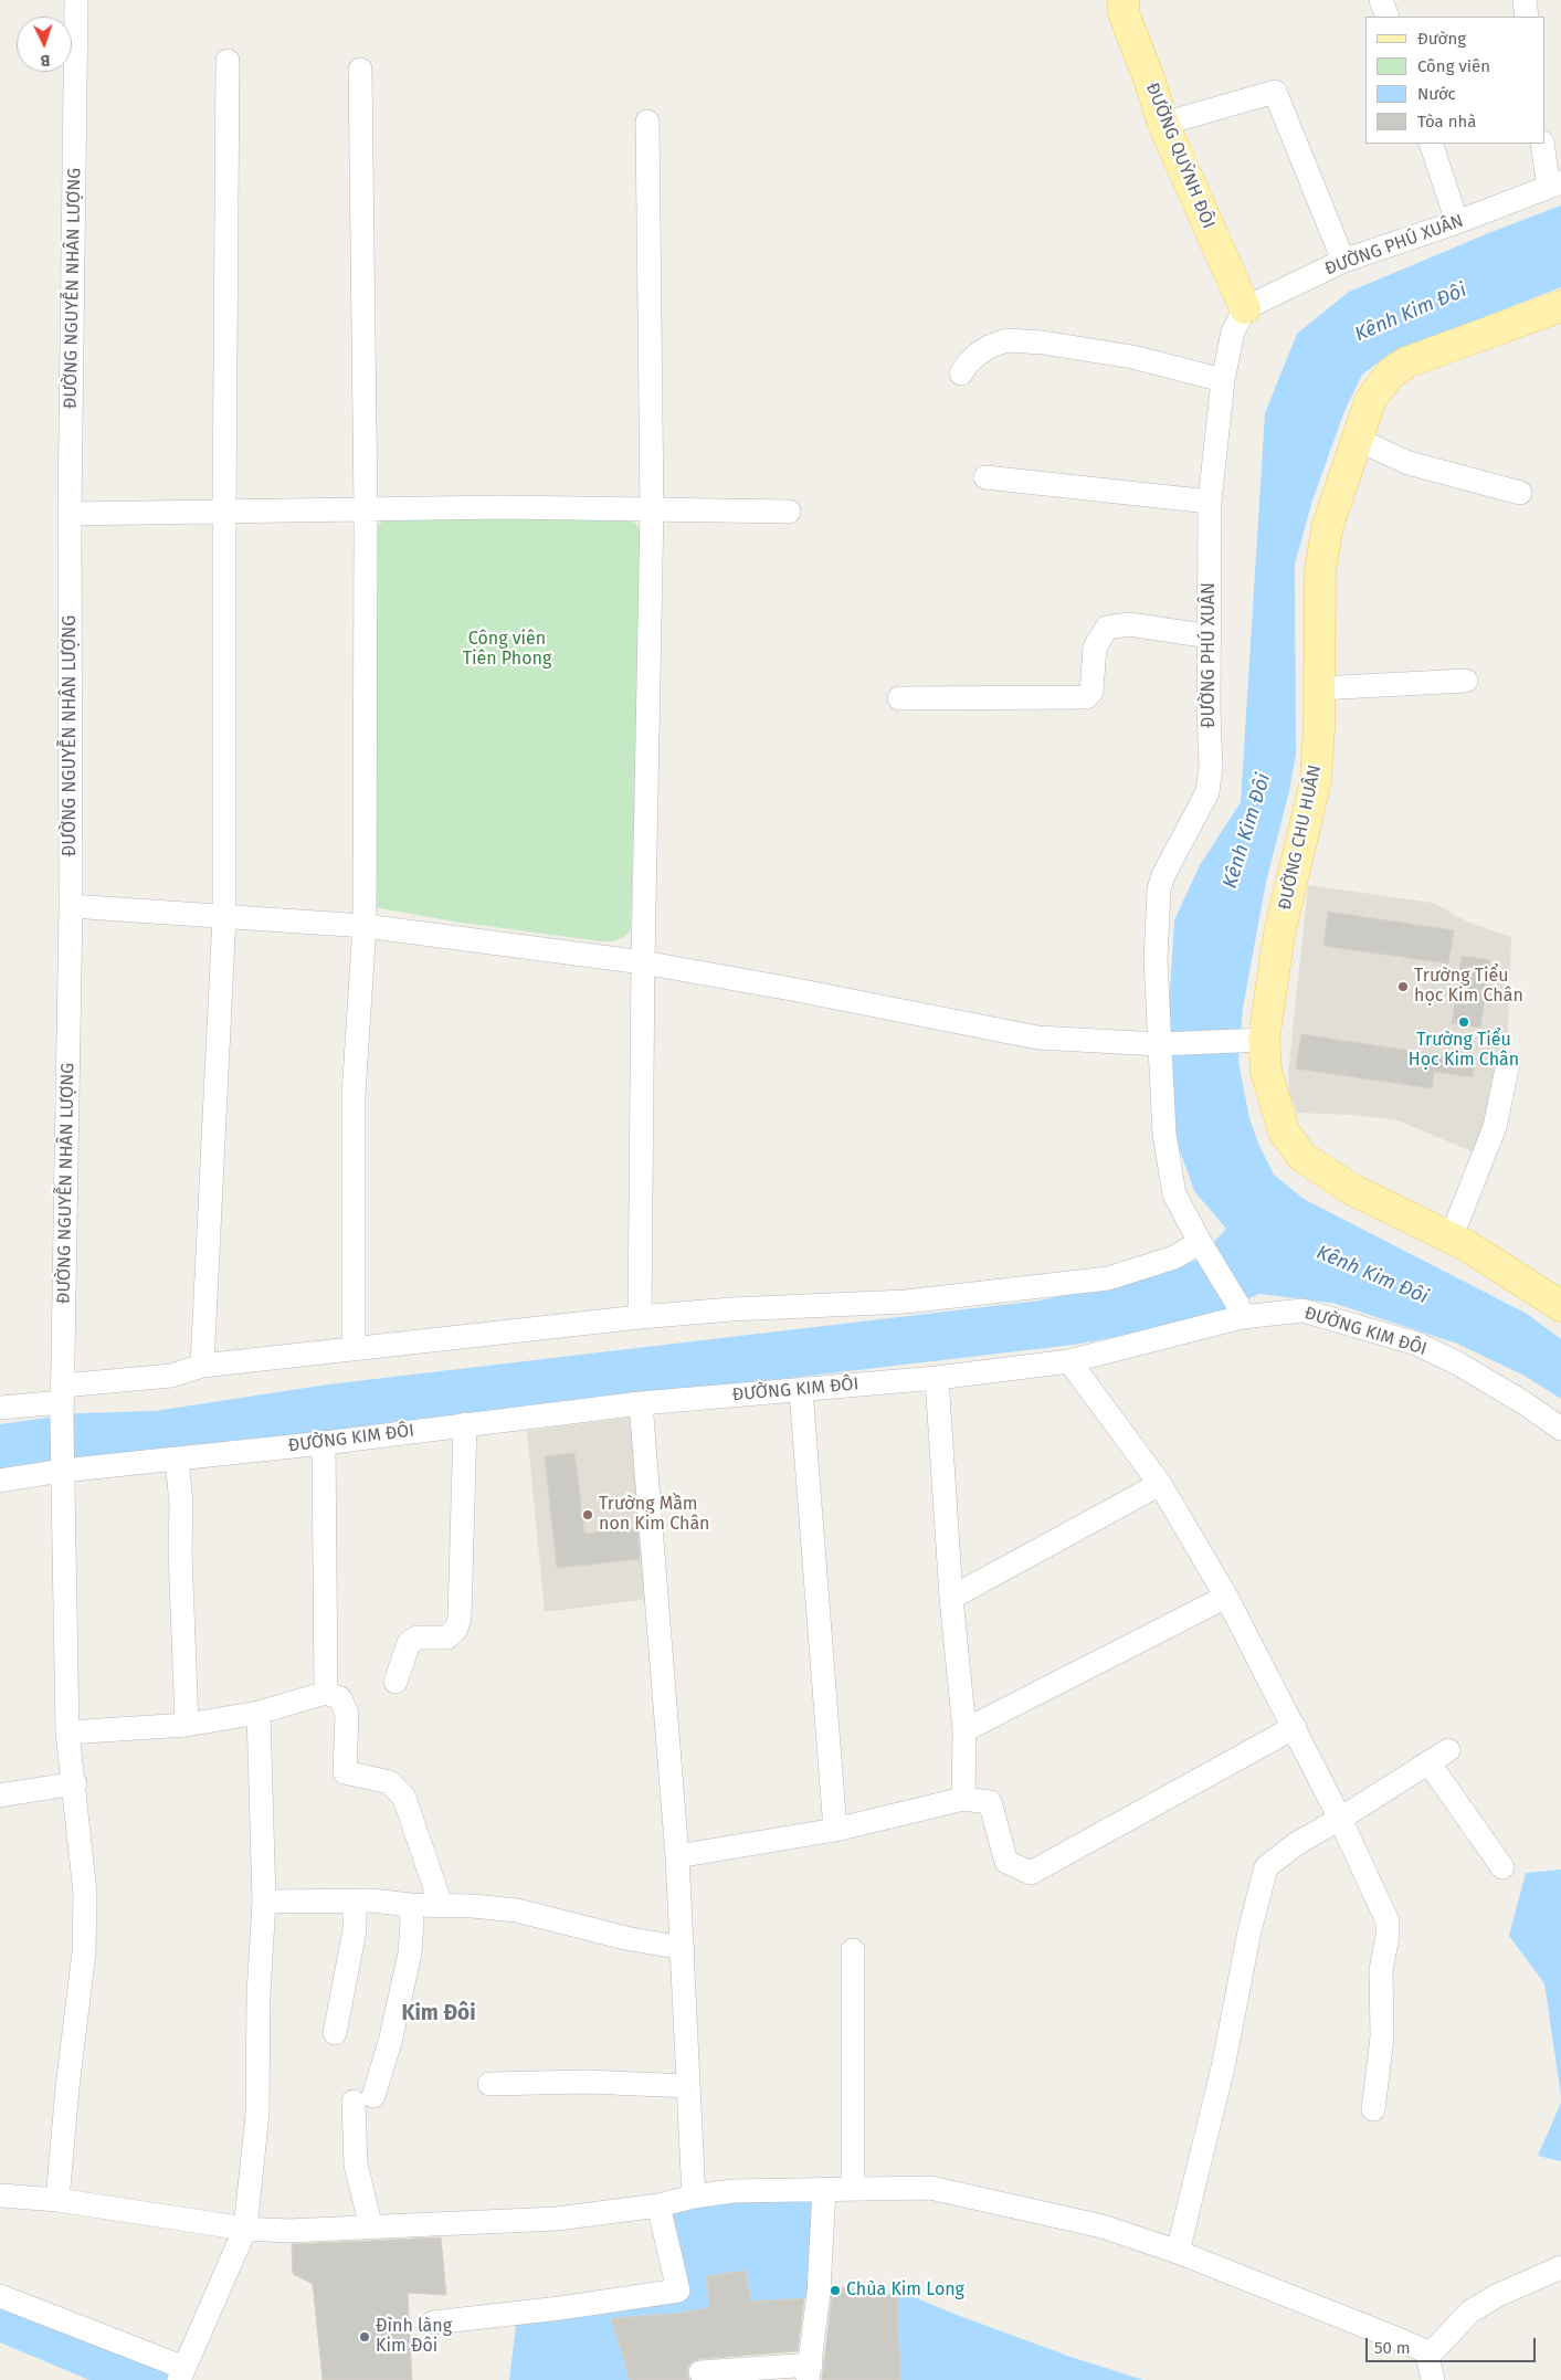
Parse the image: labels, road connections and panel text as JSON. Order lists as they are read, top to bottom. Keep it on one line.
{"streets":{"main road":["ĐƯỜNG QUỲNH ĐÔI","ĐƯỜNG CHU HUÂN"],"street":["ĐƯỜNG PHÚ XUÂN","ĐƯỜNG NGUYỄN NHÂN LƯỢNG","ĐƯỜNG KIM ĐÔI"]},"crossings":[["ĐƯỜNG QUỲNH ĐÔI","ĐƯỜNG PHÚ XUÂN"],["ĐƯỜNG PHÚ XUÂN","ĐƯỜNG KIM ĐÔI"],["ĐƯỜNG NGUYỄN NHÂN LƯỢNG","ĐƯỜNG KIM ĐÔI"]],"districts":["Kim Đôi"],"water":["Kênh Kim Đôi"],"parks":["Công viên Tiên Phong"],"places":["Trường Tiểu học Kim Chân","Trường Tiểu Học Kim Chân","Trường Mầm non Kim Chân","Chùa Kim Long","Đình làng Kim Đôi"],"legend":["Đường","Công viên","Nước","Tòa nhà"],"scale_bar":"50 m","north":"bottom"}
